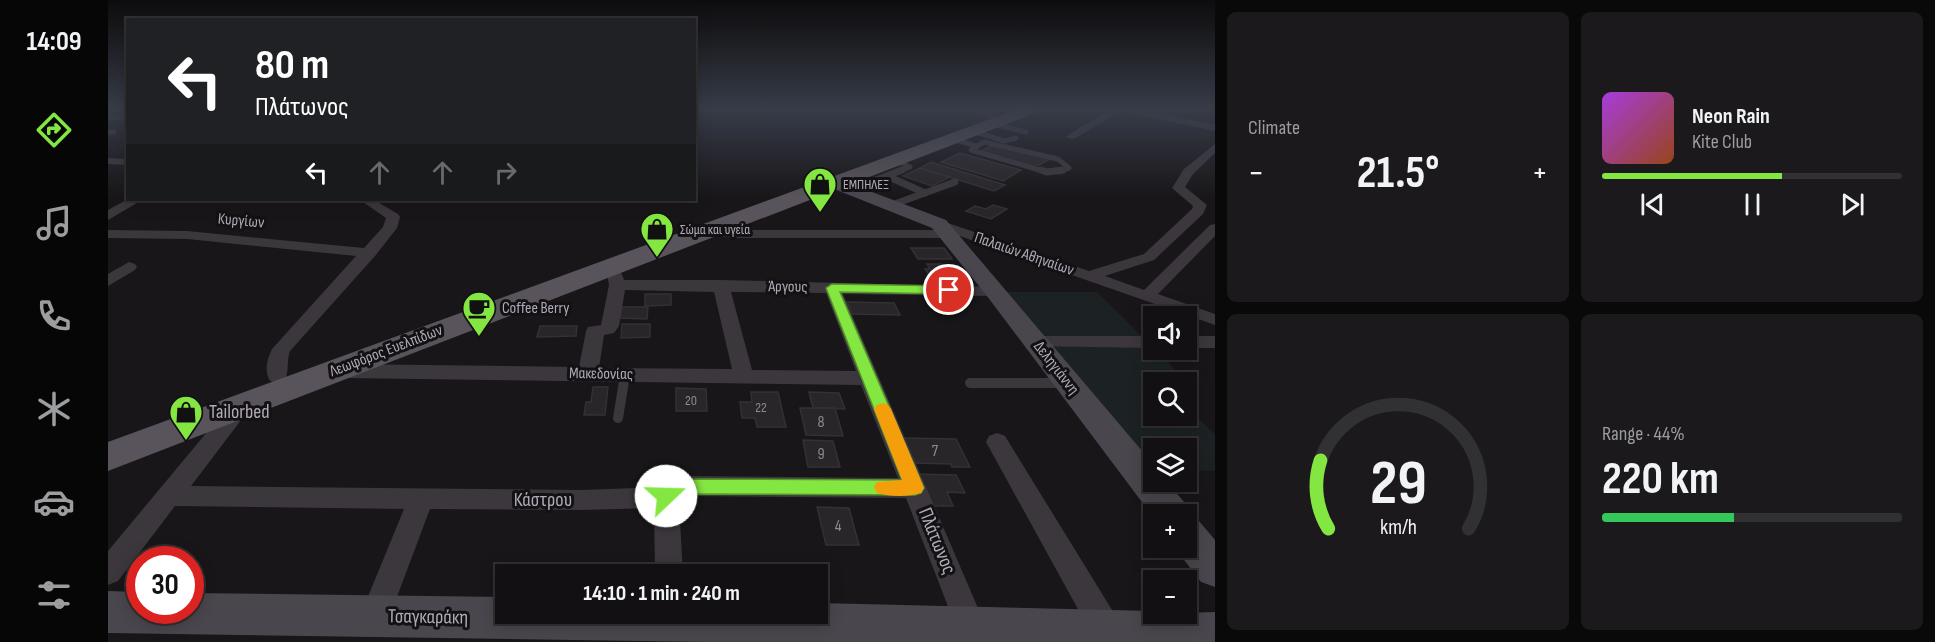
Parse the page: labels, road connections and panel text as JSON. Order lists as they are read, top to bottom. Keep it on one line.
{"streets":{"main road":["Λεωφόρος Ευελπίδων"],"street":["Κυργίων","Παλαιών Αθηναίων","Άργους","Δεληγιάννη","Μακεδονίας","Κάστρου","Πλάτωνος","Τσαγκαράκη"]},"crossings":[["Παλαιών Αθηναίων","Λεωφόρος Ευελπίδων"],["Παλαιών Αθηναίων","Δεληγιάννη"],["Άργους","Λεωφόρος Ευελπίδων"],["Άργους","Δεληγιάννη"],["Άργους","Πλάτωνος"],["Λεωφόρος Ευελπίδων","Μακεδονίας"],["Μακεδονίας","Πλάτωνος"],["Κάστρου","Πλάτωνος"],["Πλάτωνος","Τσαγκαράκη"]],"places":{"shop":["ΕΜΠΗΛΕΞ","Σώμα και υγεία","Tailorbed"],"cafe":["Coffee Berry"]},"house_numbers":["20","22","8","7","9","4"],"page":{"tabs":"14:09","tile":["Climate",["Range · 44%","220 km"]],"turn":["80 m","Πλάτωνος"],"song":["Neon Rain","Kite Club"],"heat":["−","21.5°","+"],"map_buttons":["+","−"],"limit":"30","trip":"14:10 · 1 min · 240 m","gauge":["29","km/h"]}}
